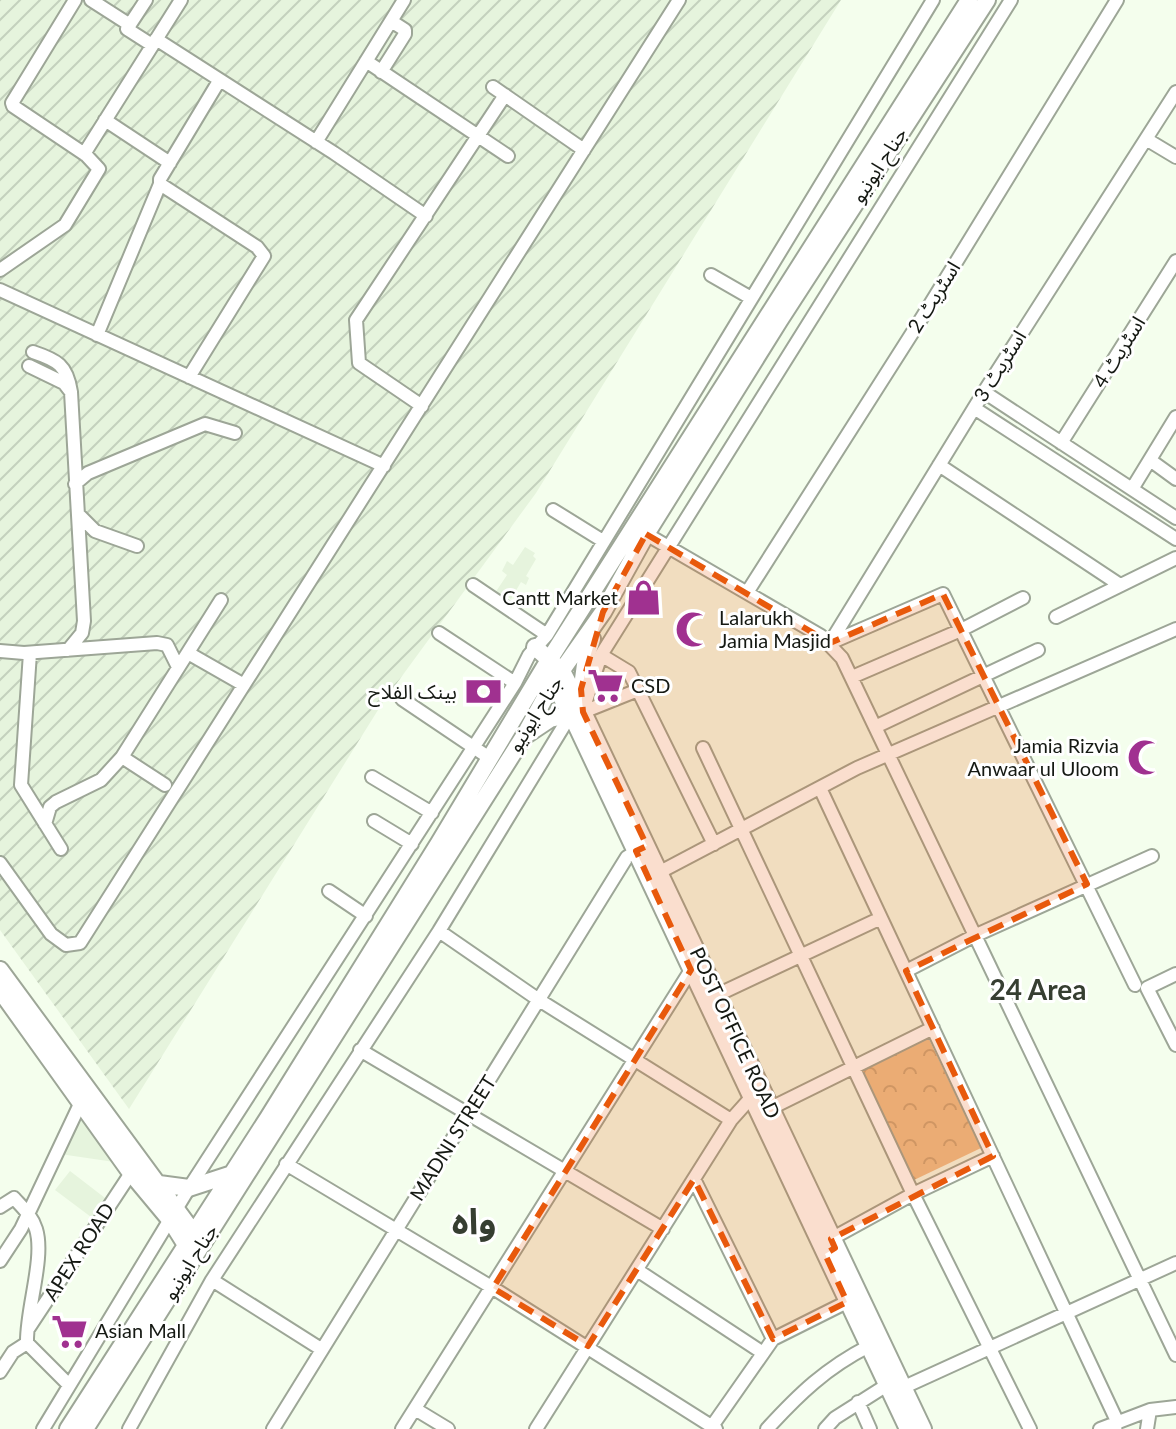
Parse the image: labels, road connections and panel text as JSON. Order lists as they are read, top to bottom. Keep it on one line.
{"streets":{"main road":["جناح ایونیو","POST OFFICE ROAD"],"street":["اسٹریٹ 2","اسٹریٹ 4","اسٹریٹ 3","MADNI STREET","APEX ROAD"]},"crossings":[["جناح ایونیو","POST OFFICE ROAD"],["POST OFFICE ROAD","MADNI STREET"]],"districts":["24 Area","واہ"],"places":{"shop":["Cantt Market"],"mosque":["Lalarukh Jamia Masjid","Jamia Rizvia Anwaar ul Uloom"],"supermarket":["CSD","Asian Mall"],"bank":["بینک الفلاح"]}}
